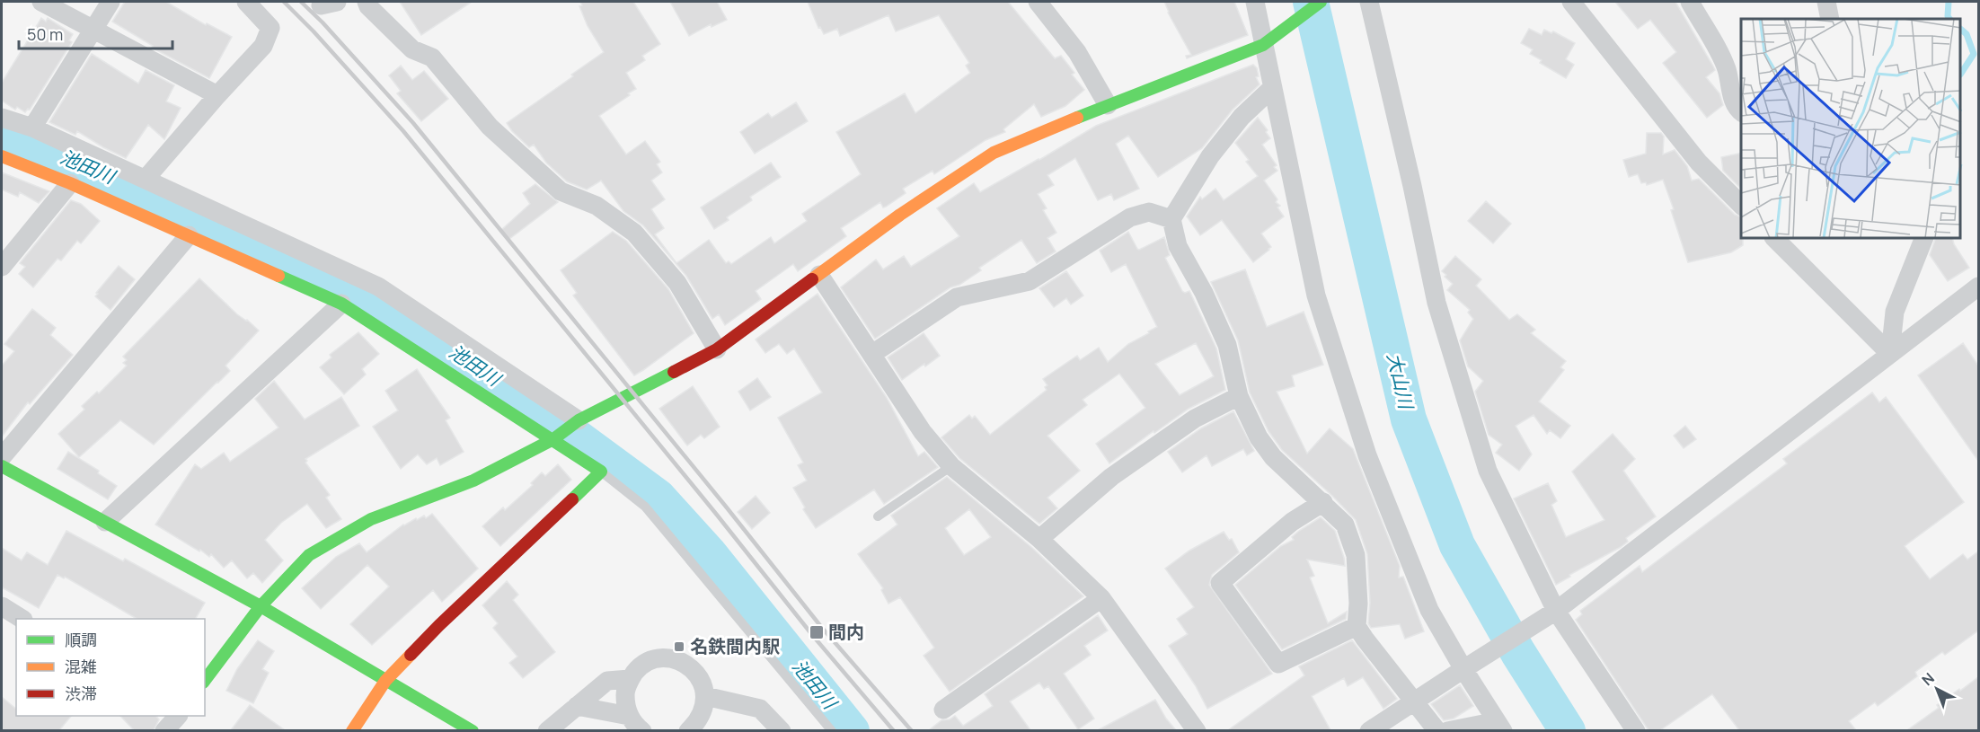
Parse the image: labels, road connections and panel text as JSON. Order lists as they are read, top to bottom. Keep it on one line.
{"water":["池田川","大山川"],"places":{"transit":["間内","名鉄間内駅"]},"legend":["順調","混雑","渋滞"],"scale_bar":"50 m","north":"top left"}
